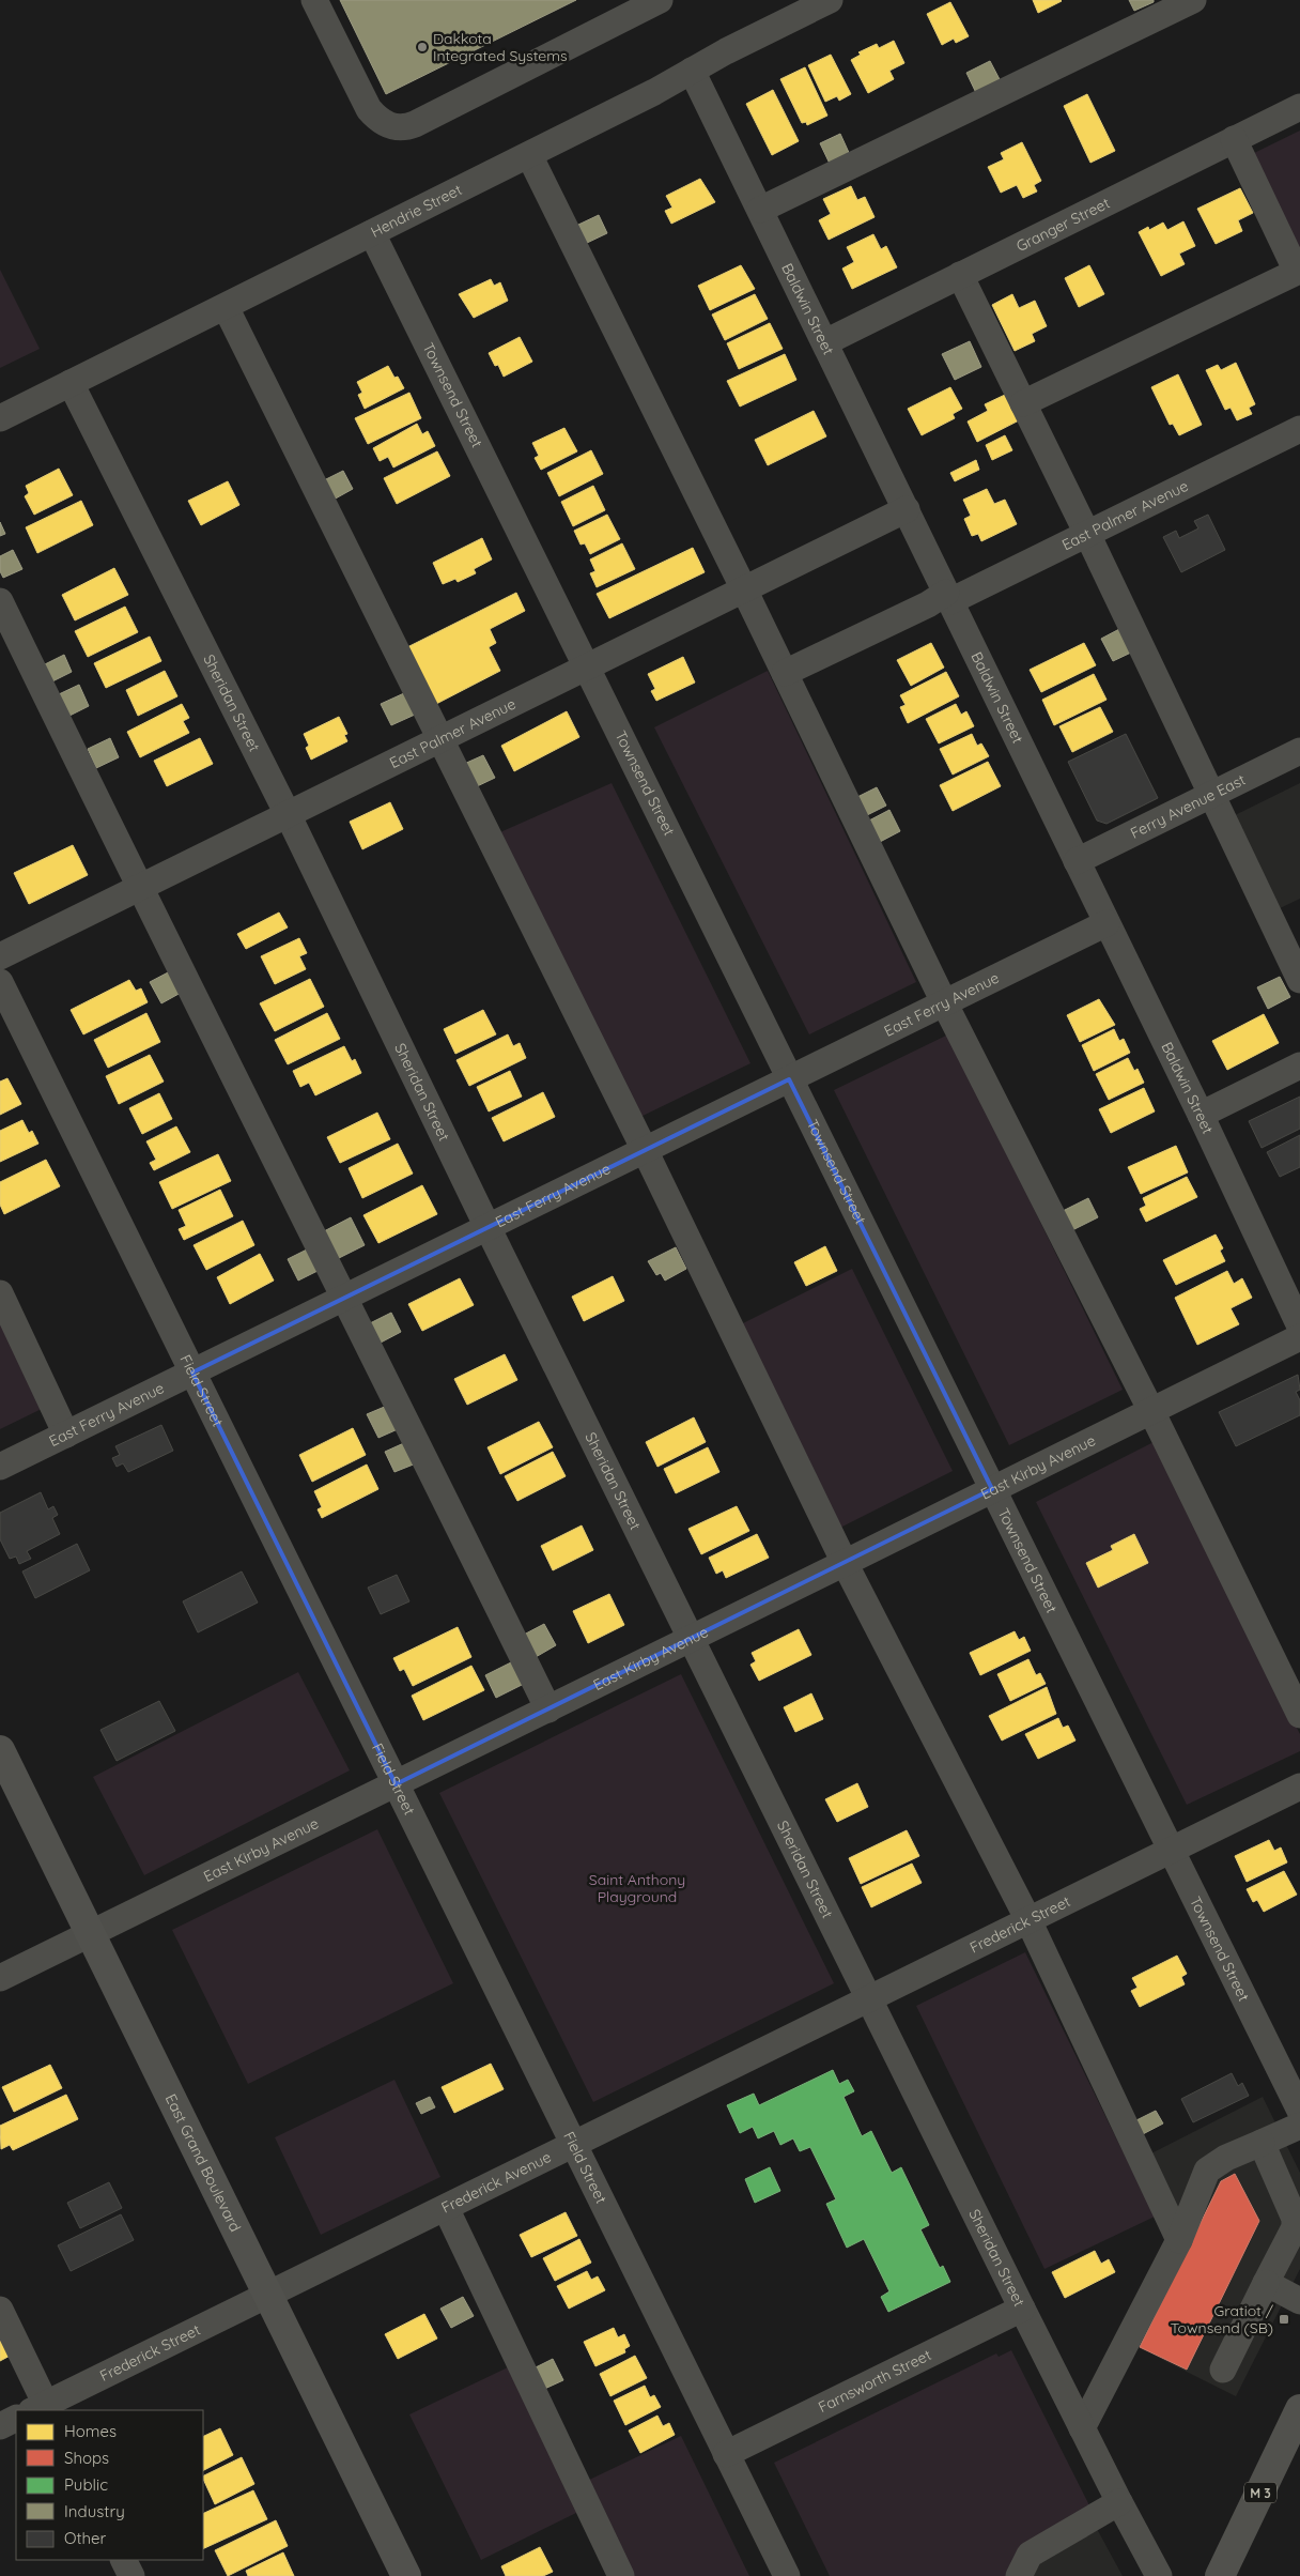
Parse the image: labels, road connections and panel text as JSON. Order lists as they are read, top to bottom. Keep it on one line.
{"streets":{"main road":["East Grand Boulevard","M 3"],"street":["Hendrie Street","Granger Street","Baldwin Street","Townsend Street","East Palmer Avenue","Sheridan Street","Ferry Avenue East","East Ferry Avenue","Field Street","East Kirby Avenue","Frederick Street","Frederick Avenue","Farnsworth Street"]},"crossings":[["Hendrie Street","Baldwin Street"],["Hendrie Street","Townsend Street"],["Hendrie Street","Sheridan Street"],["Granger Street","Baldwin Street"],["Baldwin Street","East Palmer Avenue"],["Baldwin Street","Ferry Avenue East"],["Baldwin Street","East Ferry Avenue"],["Townsend Street","East Palmer Avenue"],["Townsend Street","East Ferry Avenue"],["Townsend Street","East Kirby Avenue"],["Townsend Street","Frederick Street"],["East Palmer Avenue","Sheridan Street"],["Sheridan Street","East Ferry Avenue"],["Sheridan Street","East Kirby Avenue"],["Sheridan Street","Frederick Street"],["Sheridan Street","Frederick Avenue"],["Sheridan Street","Farnsworth Street"],["East Ferry Avenue","Field Street"],["Field Street","East Kirby Avenue"],["Field Street","Frederick Avenue"],["Field Street","Farnsworth Street"],["East Kirby Avenue","East Grand Boulevard"],["Frederick Street","East Grand Boulevard"],["Frederick Street","Frederick Avenue"],["East Grand Boulevard","Frederick Avenue"]],"parks":["Saint Anthony Playground"],"places":{"other":["Dakkota Integrated Systems"],"transit":["Gratiot / Townsend (SB)"]},"legend":["Homes","Shops","Public","Industry","Other"]}
